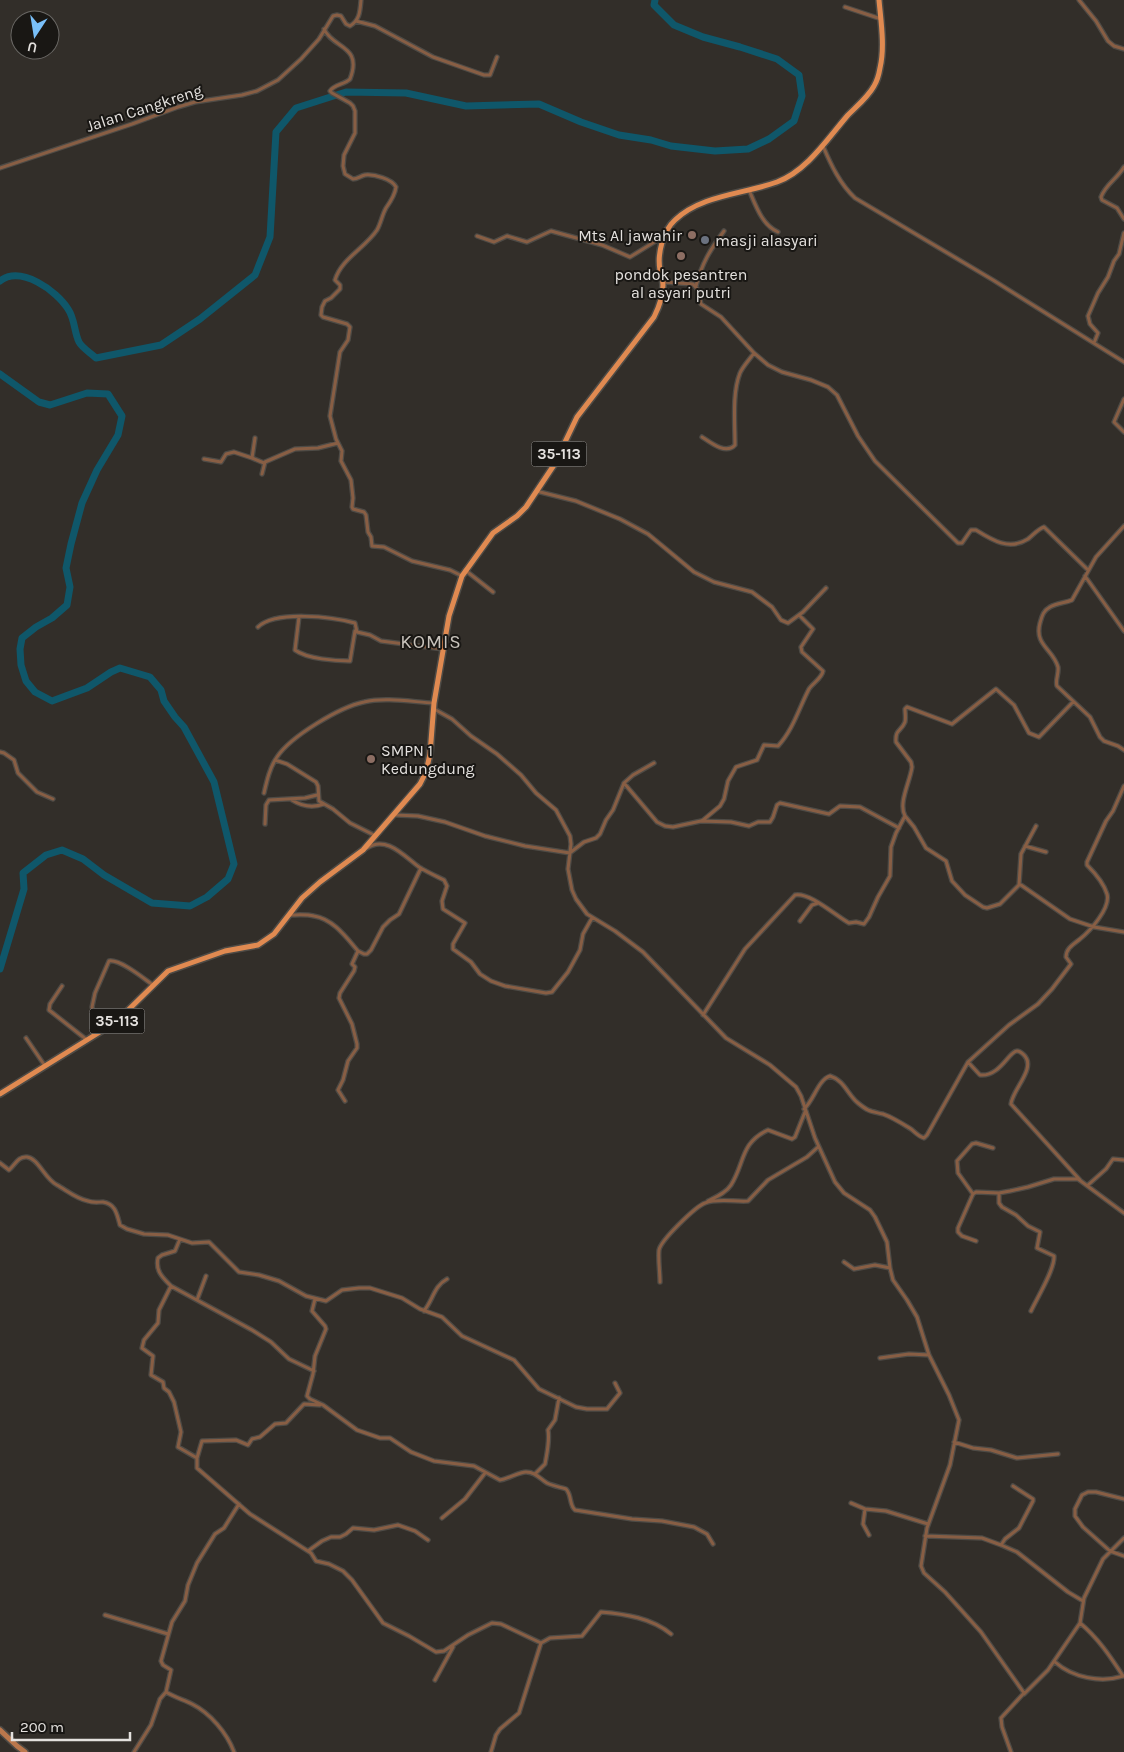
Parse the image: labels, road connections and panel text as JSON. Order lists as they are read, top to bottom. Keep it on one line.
{"streets":{"main road":["35-113"],"street":["Jalan Cangkreng"]},"districts":["KOMIS"],"places":["Mts Al jawahir","masji alasyari","pondok pesantren al asyari putri","SMPN 1 Kedungdung"],"scale_bar":"200 m","north":"bottom"}
